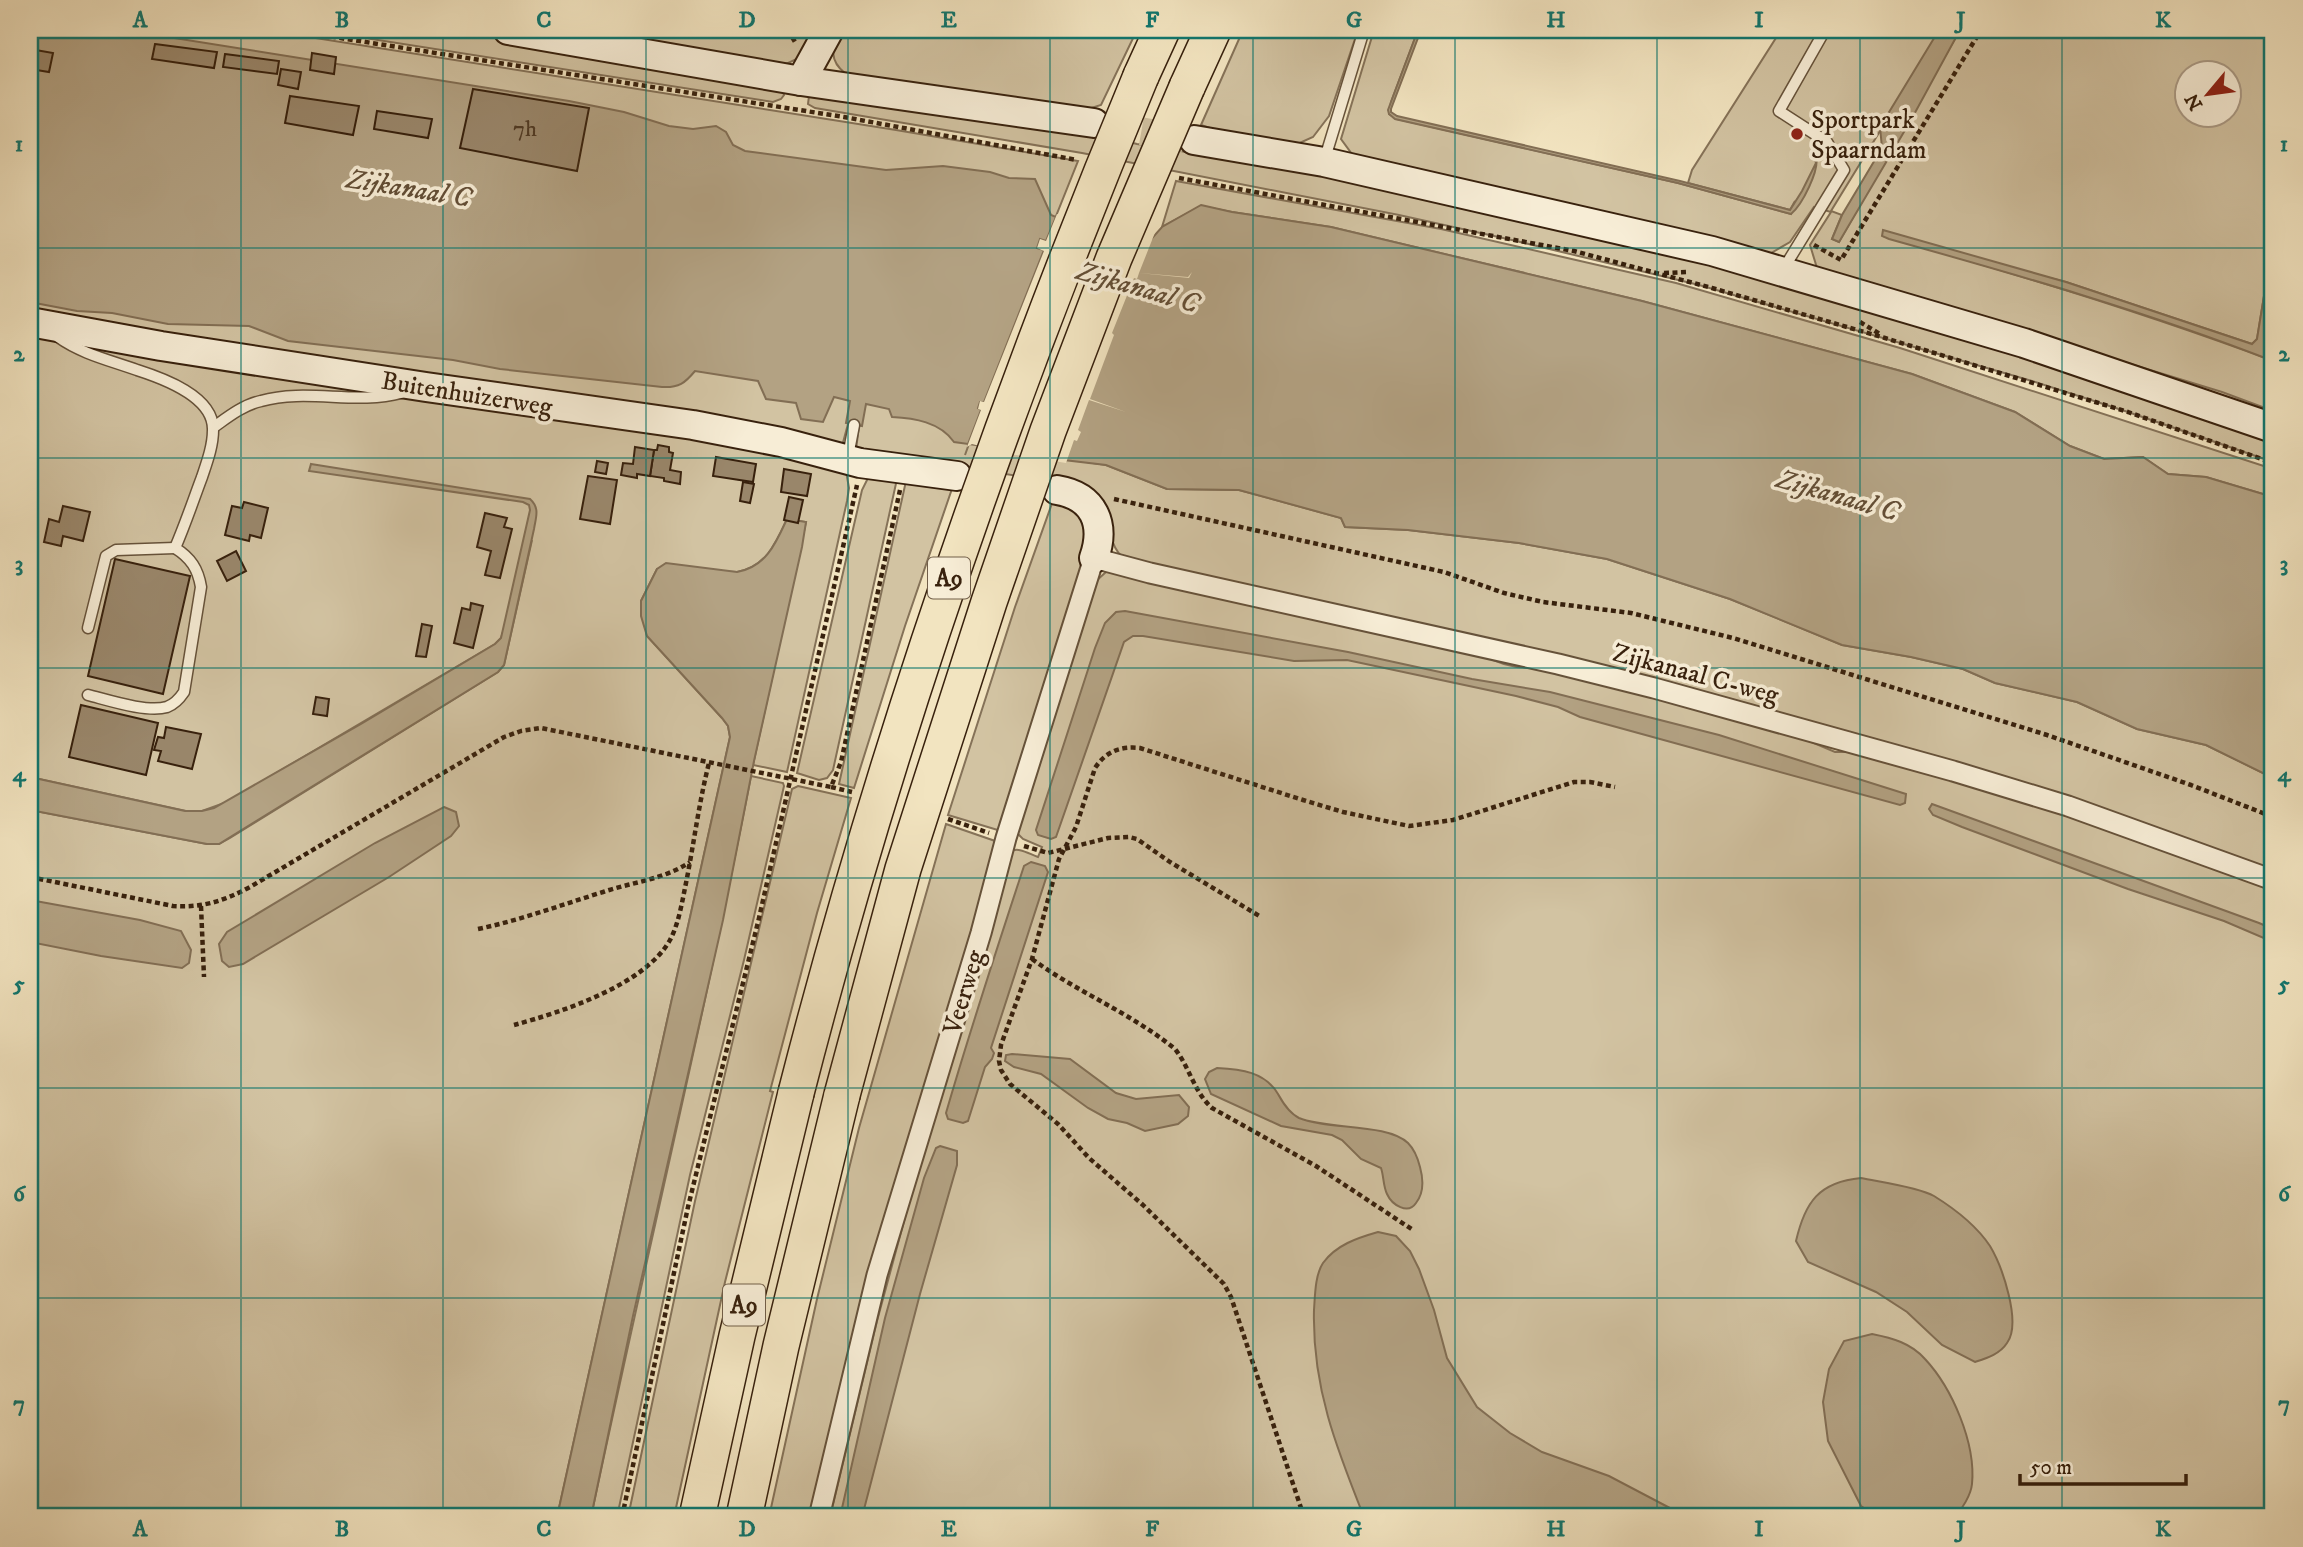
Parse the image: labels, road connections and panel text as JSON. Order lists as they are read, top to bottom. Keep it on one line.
{"streets":{"highway":["A9"],"street":["Buitenhuizerweg","Zijkanaal C-weg","Veerweg"]},"crossings":[["Zijkanaal C-weg","Veerweg"]],"water":["Zijkanaal C"],"places":["Sportpark Spaarndam"],"house_numbers":["7h"],"scale_bar":"50 m","north":"bottom left","grid":{"columns":["A","B","C","D","E","F","G","H","I","J","K"],"rows":["1","2","3","4","5","6","7"]}}
